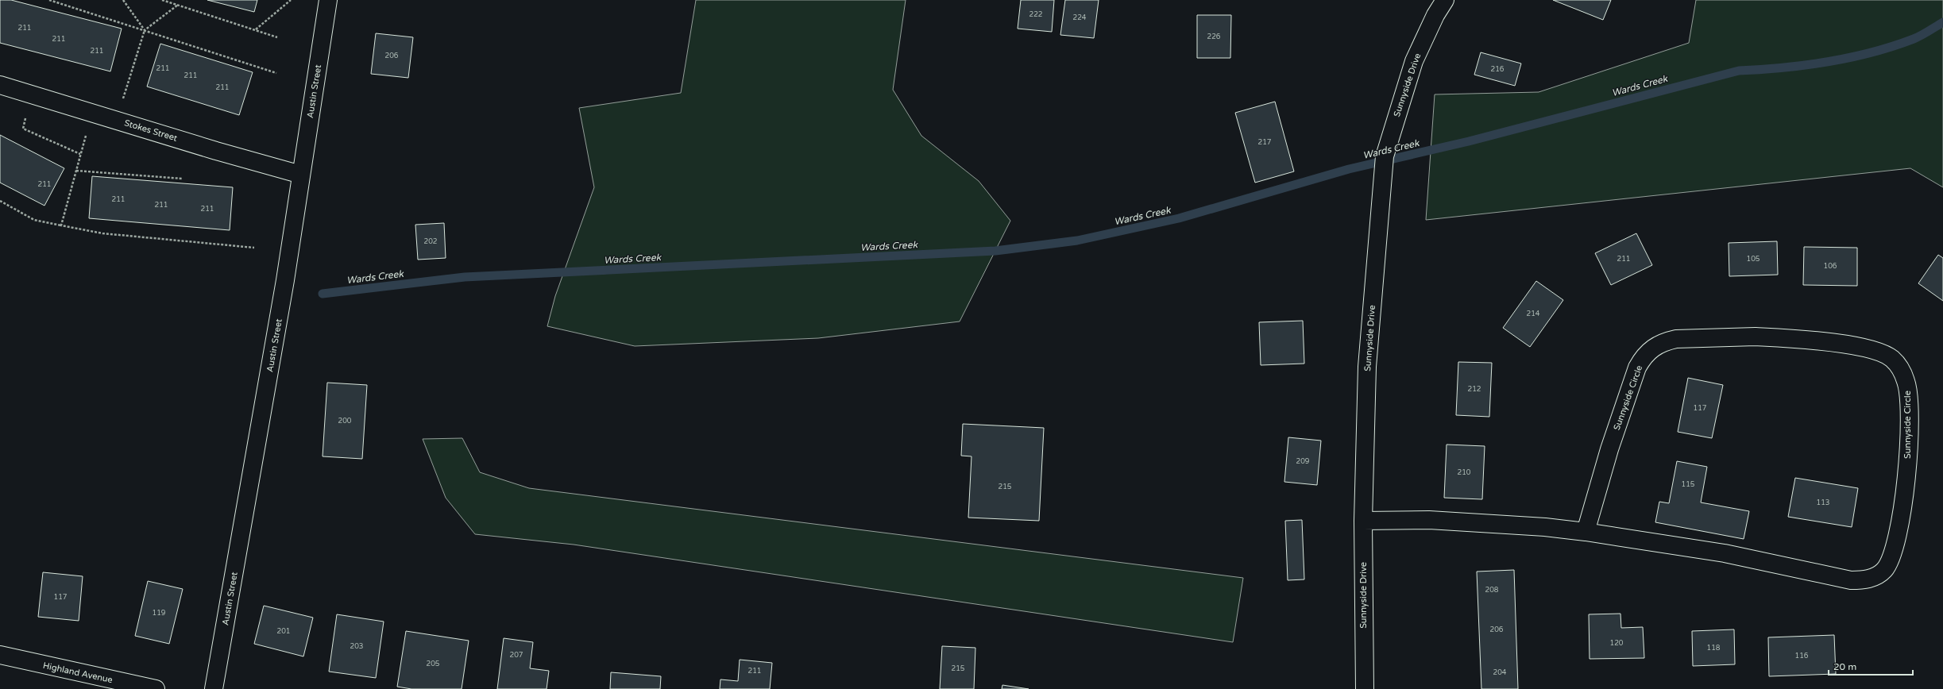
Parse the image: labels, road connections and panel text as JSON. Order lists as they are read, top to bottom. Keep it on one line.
{"streets":{"street":["Sunnyside Drive","Austin Street","Stokes Street","Sunnyside Circle","Highland Avenue"]},"crossings":[["Sunnyside Drive","Sunnyside Circle"],["Austin Street","Stokes Street"]],"water":["Wards Creek"],"house_numbers":["222","224","211","226","211","211","206","211","216","211","211","217","211","211","211","211","202","211","105","106","214","212","117","200","209","210","115","215","113","208","117","119","206","201","120","203","118","207","116","205","215","211","204"],"scale_bar":"20 m"}
